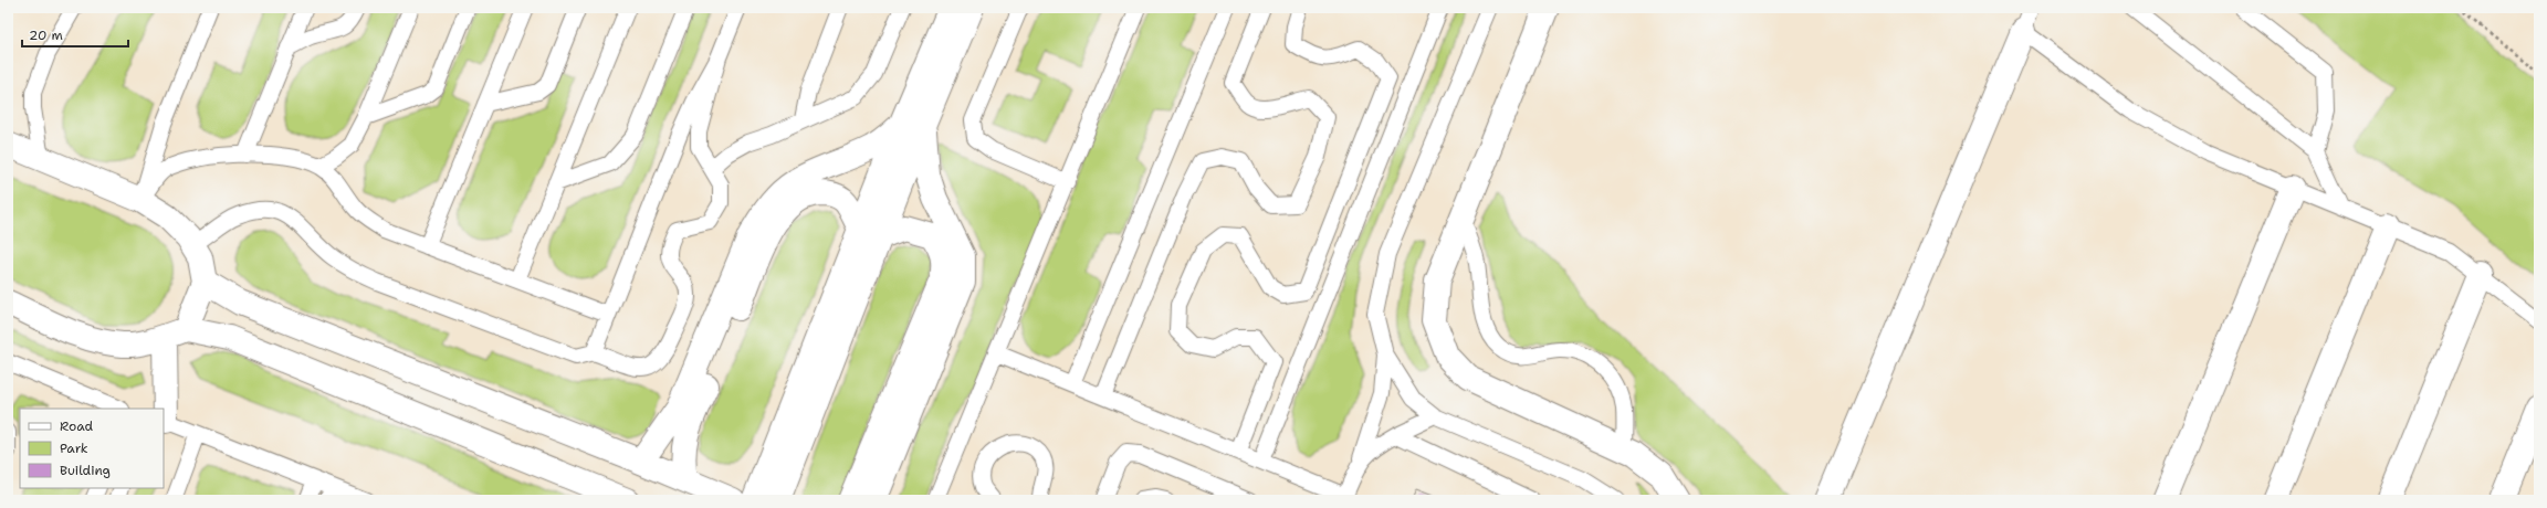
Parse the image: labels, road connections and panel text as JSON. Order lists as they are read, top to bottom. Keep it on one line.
{"legend":["Road","Park","Building"],"scale_bar":"20 m"}
